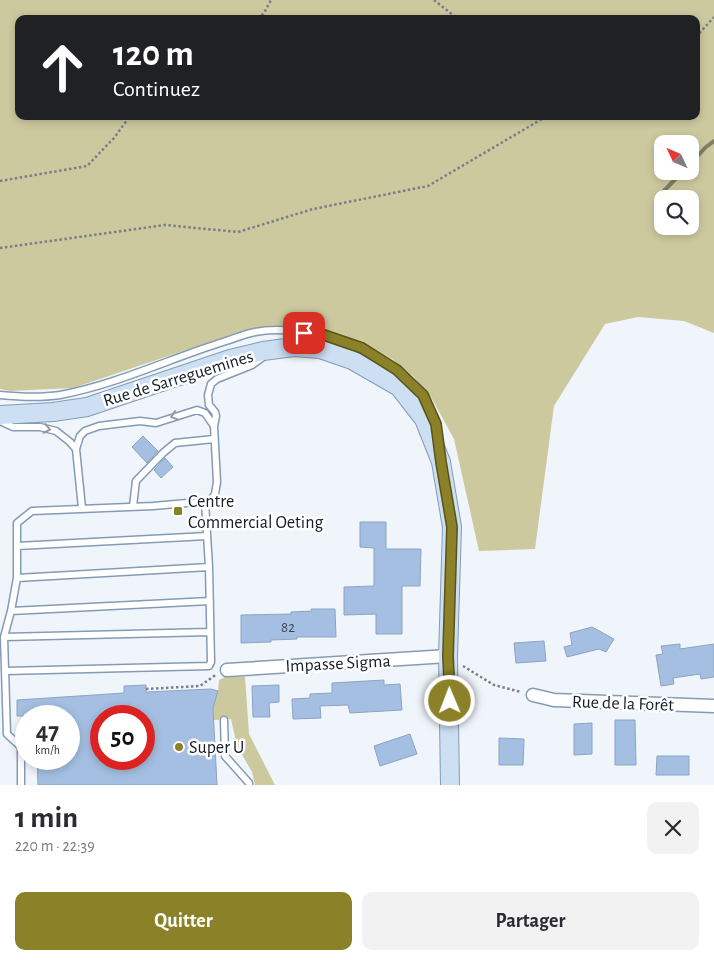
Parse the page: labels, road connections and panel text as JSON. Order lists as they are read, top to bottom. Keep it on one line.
{"streets":{"main road":["Rue de Sarreguemines"],"street":["Impasse Sigma","Rue de la Forêt"]},"crossings":[["Rue de Sarreguemines","Impasse Sigma"]],"places":{"transit":["Centre Commercial Oeting"],"other":["Super U"]},"house_numbers":["82"],"north":"top left","page":{"turn":["120 m","Continuez"],"speed":"47 km/h","limit":"50","heading":["1 min","220 m · 22:39"],"buttons":["Quitter","Partager"]}}
